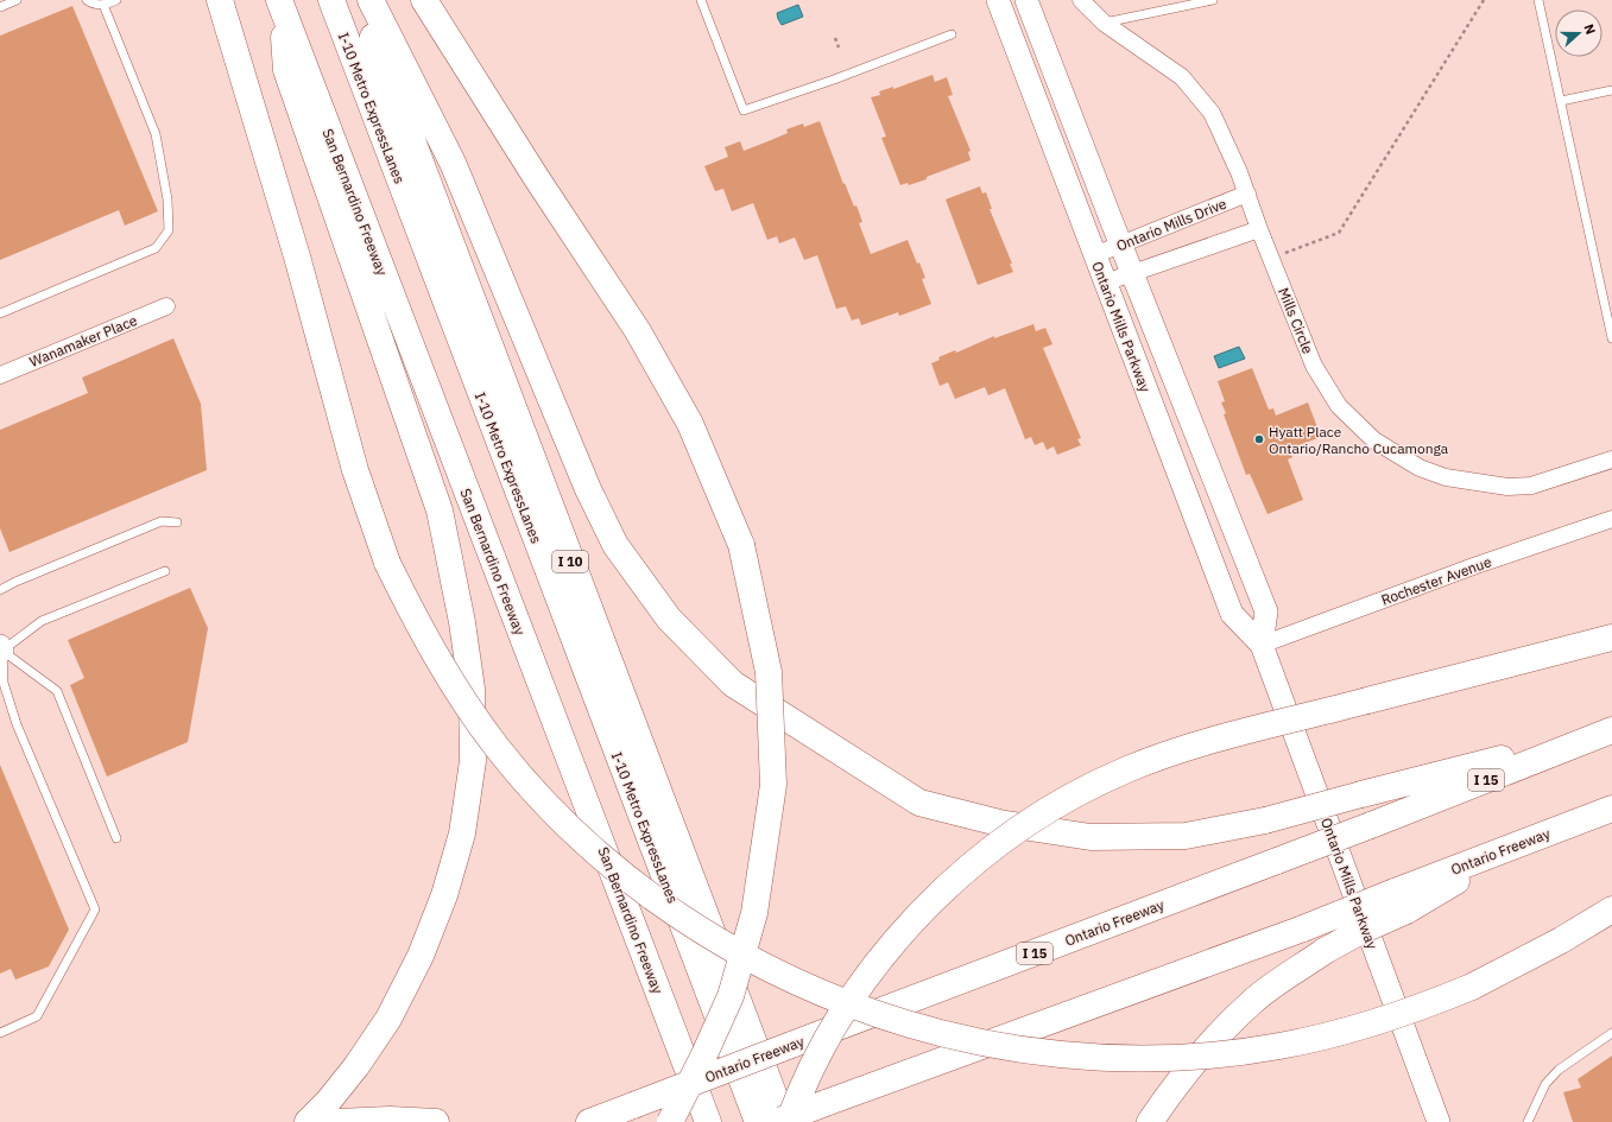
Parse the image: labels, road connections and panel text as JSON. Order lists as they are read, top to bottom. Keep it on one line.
{"streets":{"highway":["I-10 Metro ExpressLanes","San Bernardino Freeway","I 10","I 15","Ontario Freeway"],"main road":["Ontario Mills Parkway"],"street":["Ontario Mills Drive","Mills Circle","Wanamaker Place","Rochester Avenue"]},"crossings":[["Ontario Mills Drive","Mills Circle"],["Ontario Mills Drive","Ontario Mills Parkway"],["Ontario Mills Parkway","Rochester Avenue"]],"places":["Hyatt Place Ontario/Rancho Cucamonga"],"north":"right"}
